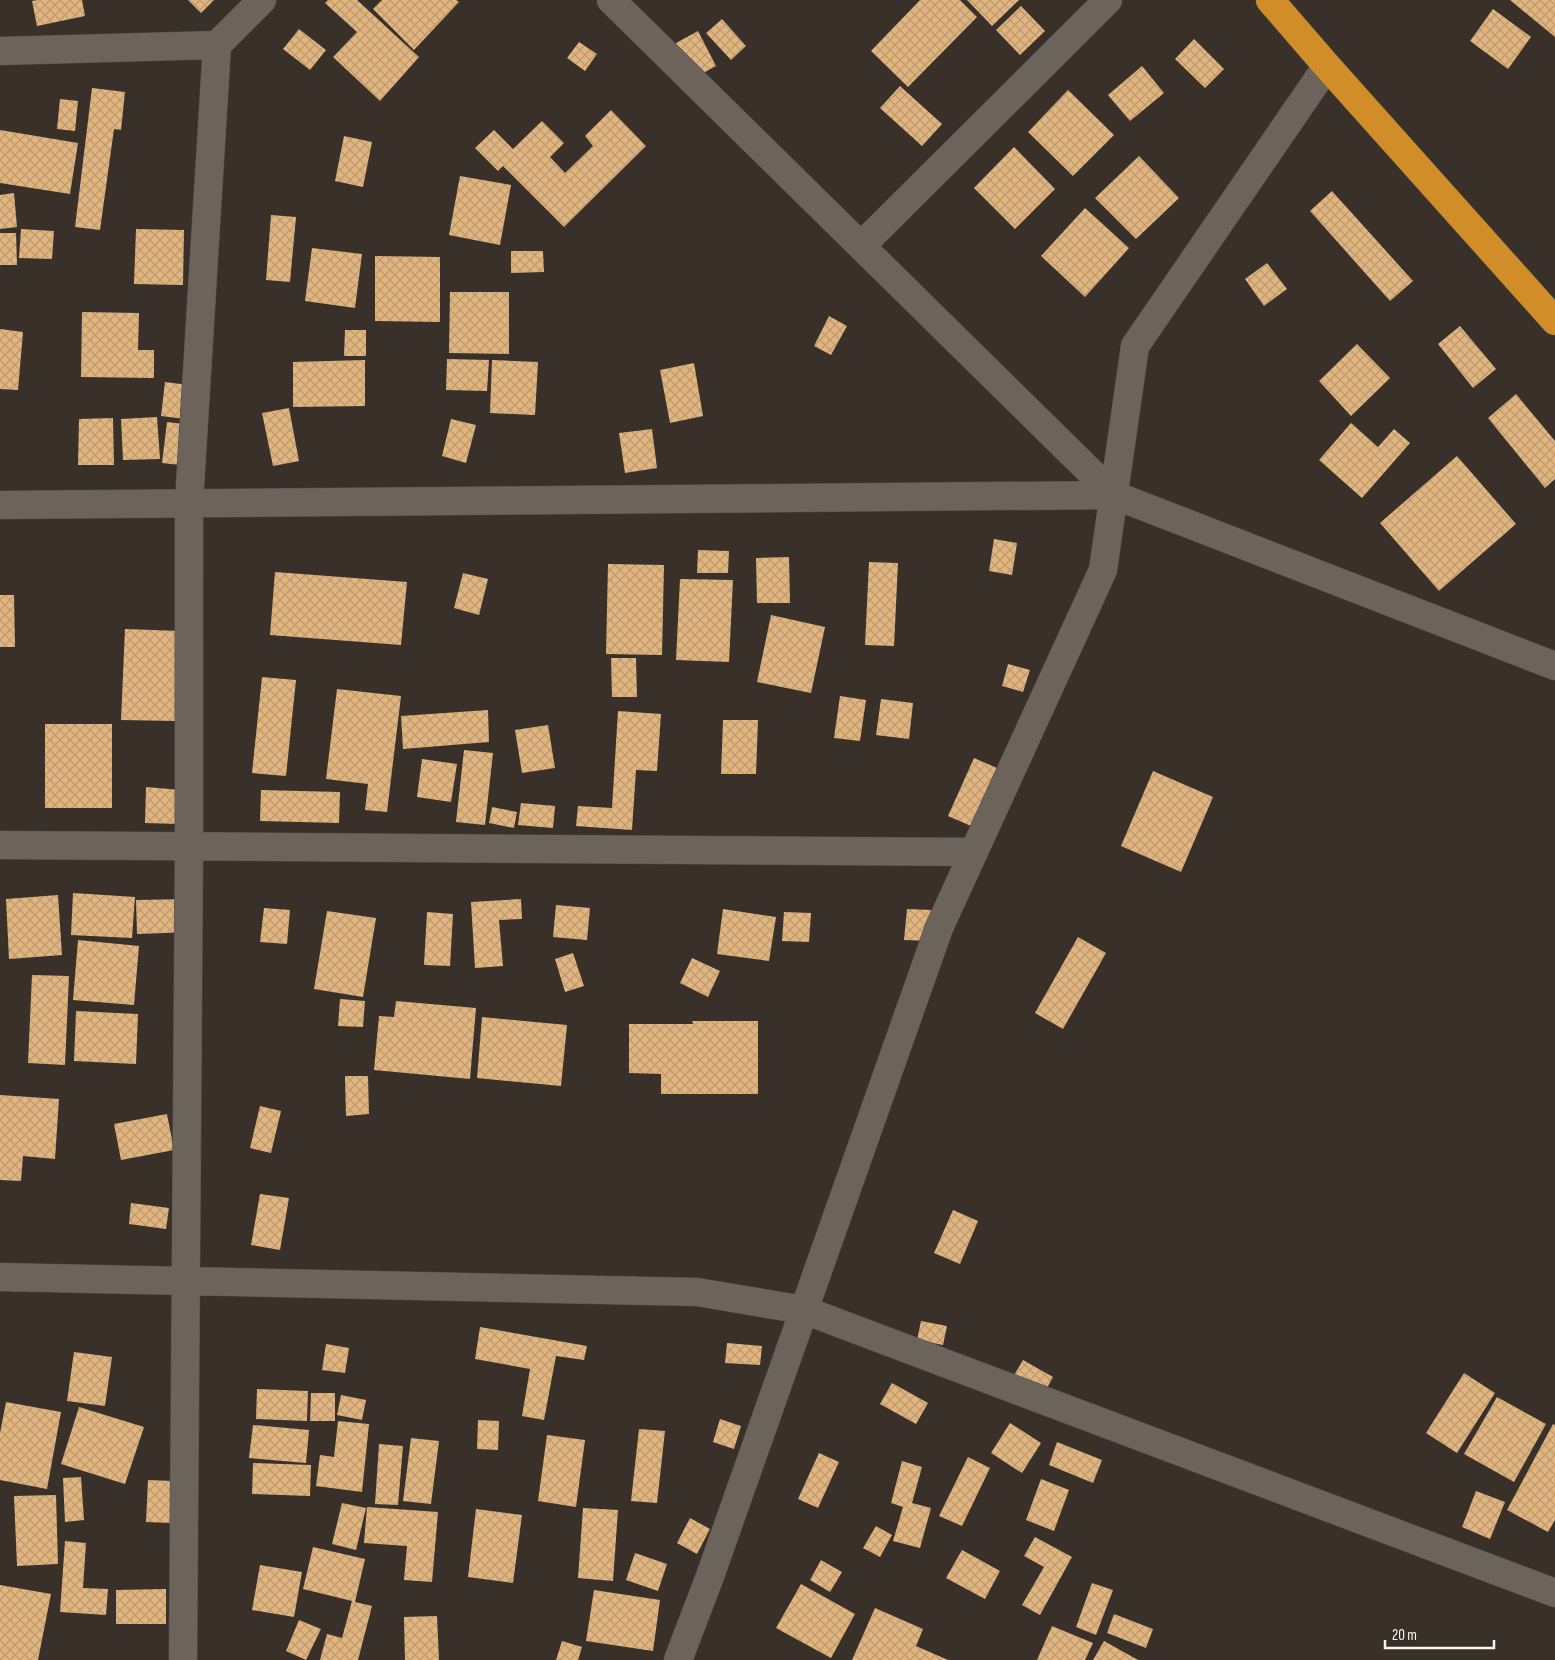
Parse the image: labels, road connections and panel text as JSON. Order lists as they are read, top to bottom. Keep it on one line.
{"scale_bar":"20 m"}
